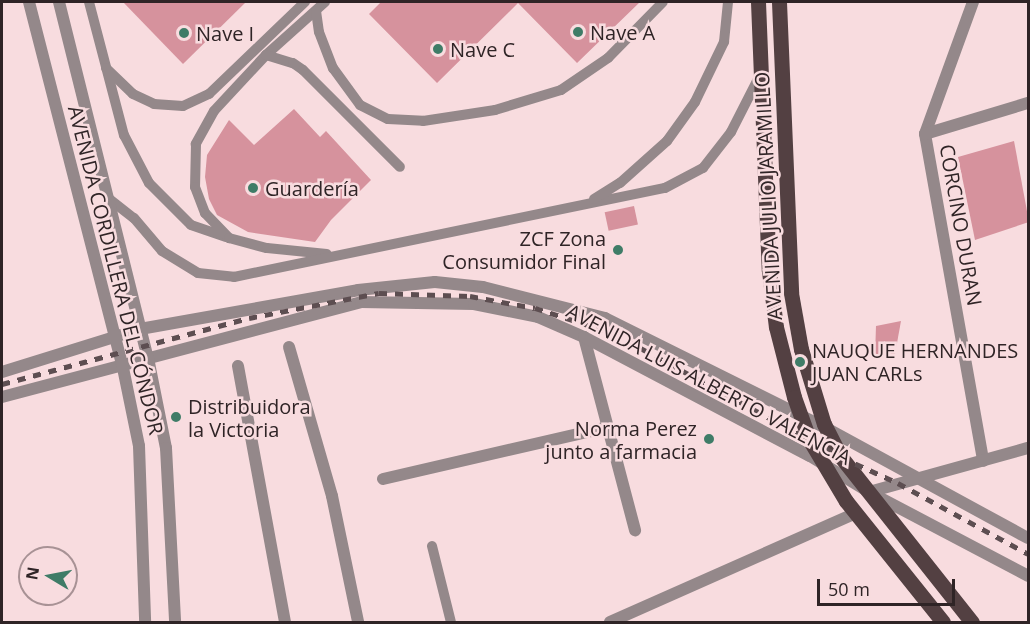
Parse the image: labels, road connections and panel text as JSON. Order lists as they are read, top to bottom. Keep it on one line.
{"streets":{"main road":["AVENIDA JULIO JARAMILLO"],"street":["CORCINO DURAN","AVENIDA CORDILLERA DEL CÓNDOR","AVENIDA LUIS ALBERTO VALENCIA"]},"crossings":[["AVENIDA JULIO JARAMILLO","AVENIDA LUIS ALBERTO VALENCIA"],["AVENIDA CORDILLERA DEL CÓNDOR","AVENIDA LUIS ALBERTO VALENCIA"]],"places":["Nave A","Nave I","Nave C","Guardería","ZCF Zona Consumidor Final","NAUQUE HERNANDES JUAN CARLs","Distribuidora la Victoria","Norma Perez junto a farmacia"],"scale_bar":"50 m","north":"left"}
